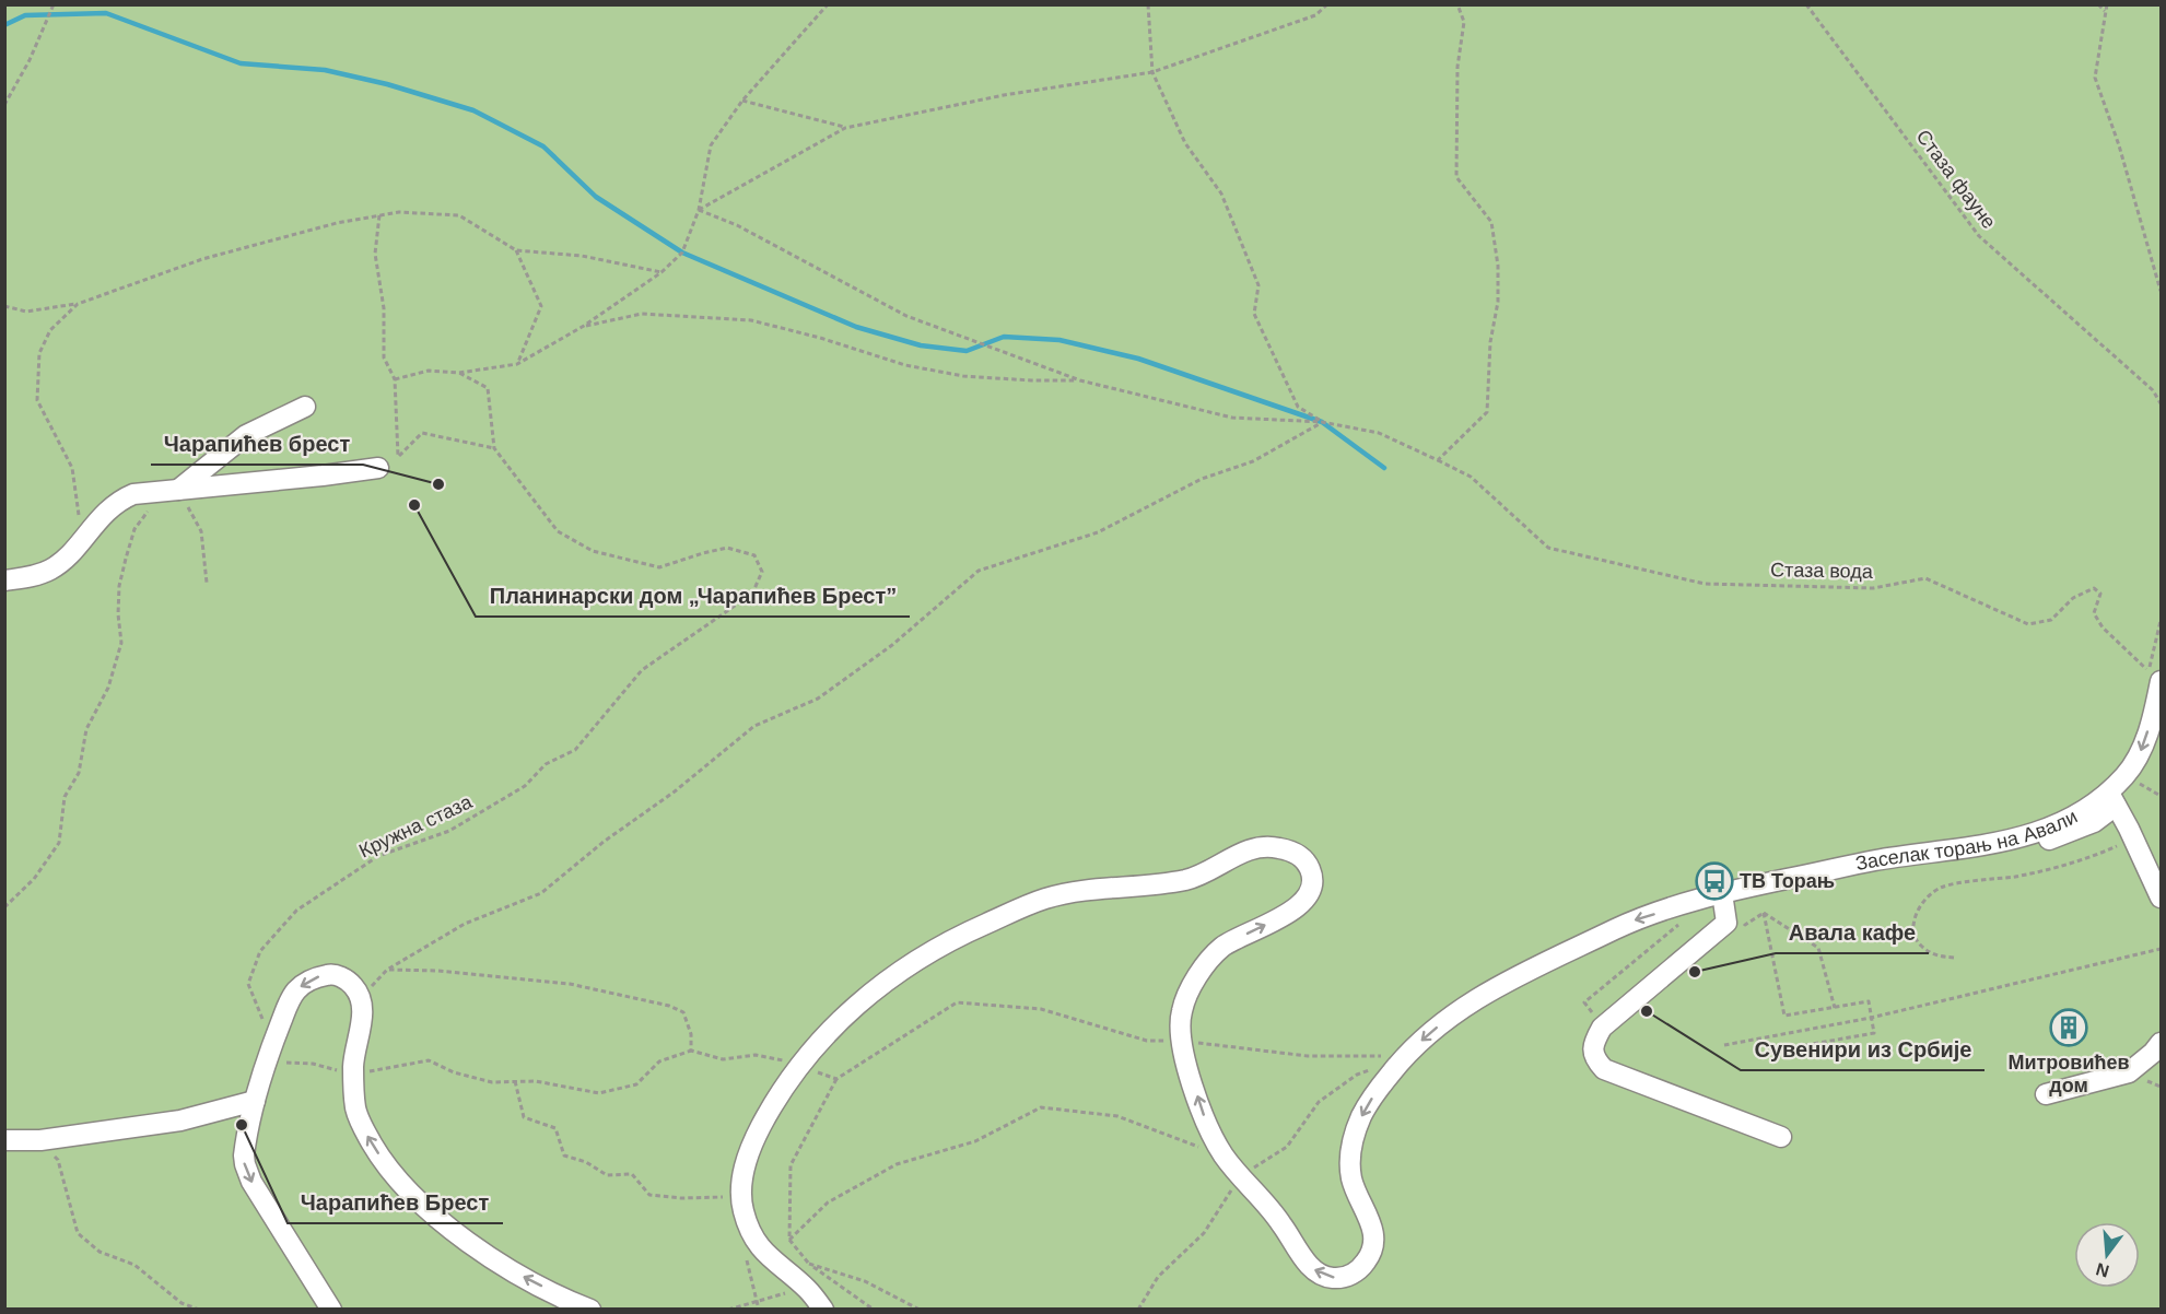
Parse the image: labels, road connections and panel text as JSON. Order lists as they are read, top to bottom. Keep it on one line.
{"streets":{"street":["Заселак торањ на Авали"],"path":["Стаза фауне","Стаза вода","Кружна стаза"]},"places":{"other":["Чарапићев брест","Планинарски дом „Чарапићев Брест”","Авала кафе","Сувенири из Србије","Чарапићев Брест"],"bus stop":["ТВ Торањ"],"building":["Митровићев дом"]},"north":"bottom"}
